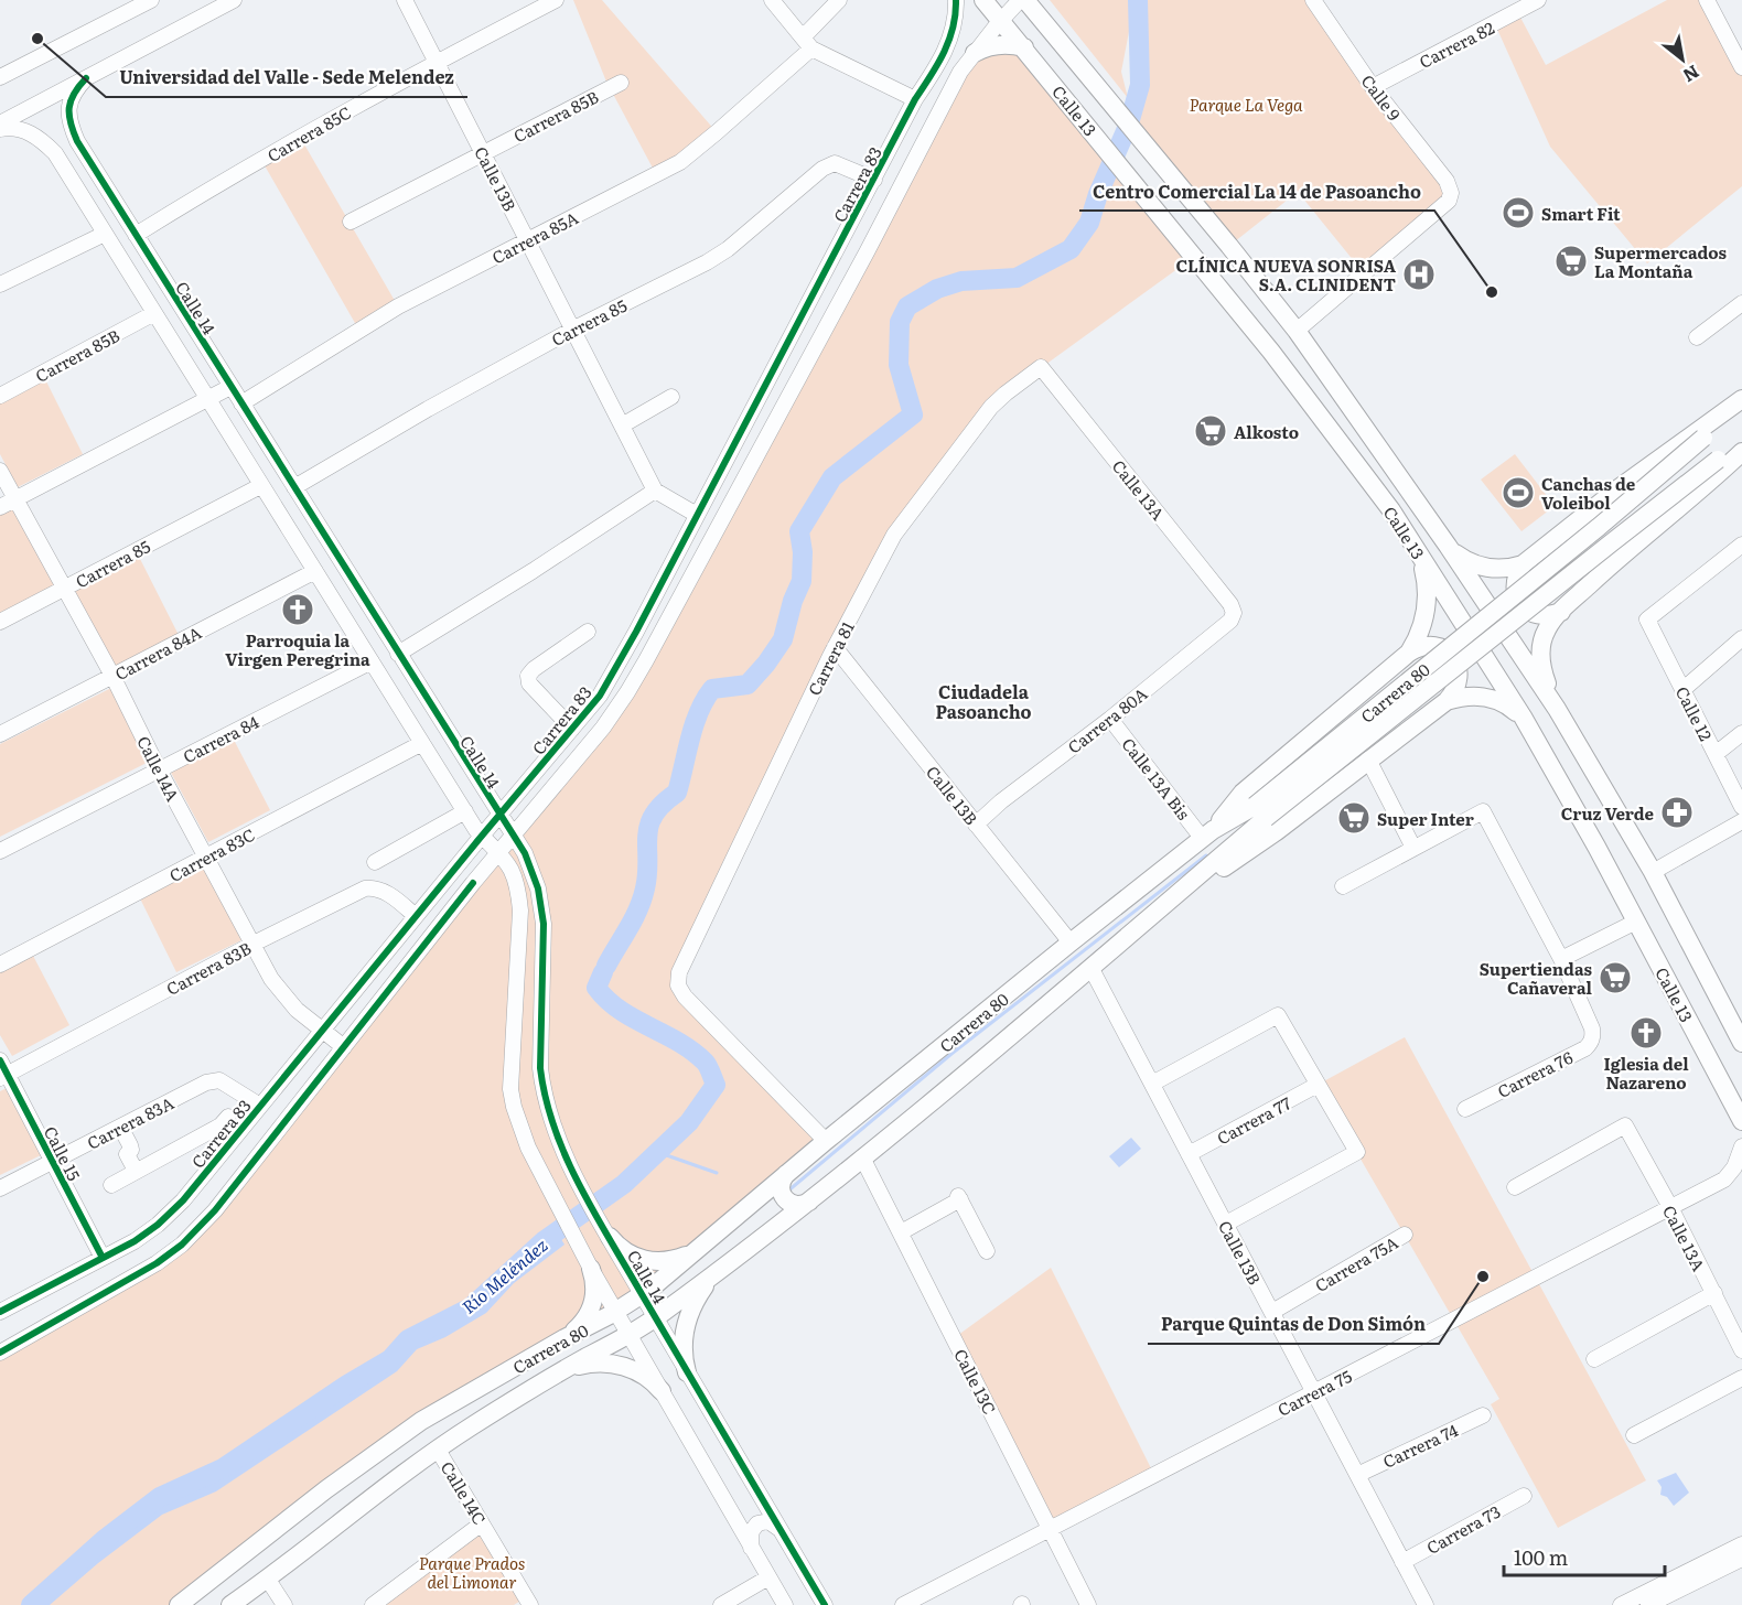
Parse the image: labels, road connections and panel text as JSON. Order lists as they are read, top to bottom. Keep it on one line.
{"streets":{"main road":["Calle 13","Carrera 80"],"street":["Carrera 82","Calle 9","Carrera 85B","Carrera 85C","Calle 13B","Carrera 83","Carrera 85A","Calle 14","Carrera 85","Calle 13A","Carrera 84A","Carrera 81","Calle 12","Carrera 80A","Carrera 84","Calle 14A","Calle 13A Bis","Carrera 83C","Carrera 83B","Carrera 76","Carrera 77","Carrera 83A","Calle 15","Carrera 75A","Calle 13C","Carrera 75","Carrera 74","Calle 14C","Carrera 73"]},"crossings":[["Carrera 82","Calle 9"],["Calle 9","Calle 13"],["Carrera 85B","Calle 13B"],["Carrera 85C","Calle 13B"],["Carrera 85C","Calle 14"],["Calle 13B","Carrera 85A"],["Calle 13B","Carrera 85"],["Calle 13B","Carrera 81"],["Calle 13B","Carrera 80"],["Calle 13B","Carrera 80A"],["Calle 13B","Carrera 77"],["Calle 13B","Carrera 75A"],["Calle 13B","Carrera 75"],["Calle 13B","Carrera 74"],["Calle 13B","Carrera 73"],["Carrera 83","Calle 14"],["Carrera 83","Carrera 85"],["Carrera 83","Calle 14A"],["Carrera 83","Carrera 83B"],["Carrera 83","Carrera 83A"],["Carrera 83","Calle 15"],["Carrera 85A","Calle 14"],["Calle 14","Carrera 85"],["Calle 14","Carrera 80"],["Carrera 85","Calle 14A"],["Calle 13A","Carrera 81"],["Calle 13A","Carrera 80A"],["Calle 13A","Carrera 75"],["Carrera 84A","Calle 14A"],["Carrera 81","Carrera 80"],["Carrera 80","Calle 13A Bis"],["Carrera 80","Calle 13C"],["Carrera 80","Calle 14C"],["Carrera 80A","Calle 13A Bis"],["Carrera 84","Calle 14A"],["Calle 14A","Carrera 83C"],["Calle 14A","Carrera 83B"],["Carrera 83B","Calle 15"],["Carrera 83A","Calle 15"],["Calle 13C","Carrera 75"]],"districts":["Ciudadela Pasoancho"],"water":["Río Meléndez"],"parks":["Parque La Vega","Parque Prados del Limonar"],"places":{"other":["Universidad del Valle - Sede Melendez","Centro Comercial La 14 de Pasoancho","Parque Quintas de Don Simón"],"sports":["Smart Fit","Canchas de Voleibol"],"supermarket":["Supermercados La Montaña","Alkosto","Super Inter","Supertiendas Cañaveral"],"hospital":["CLÍNICA NUEVA SONRISA S.A. CLINIDENT"],"church":["Parroquia la Virgen Peregrina","Iglesia del Nazareno"],"pharmacy":["Cruz Verde"]},"scale_bar":"100 m","north":"bottom right"}
